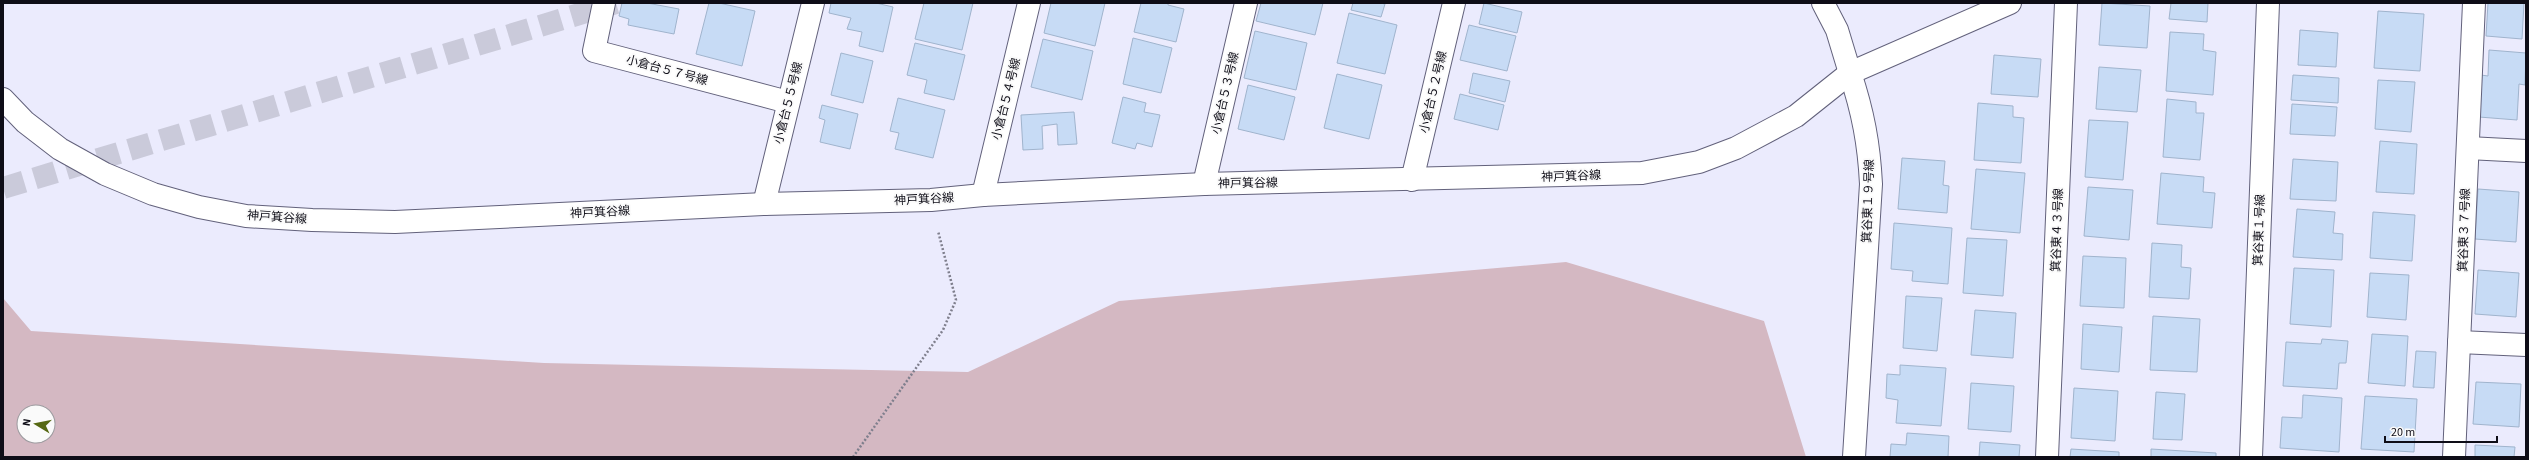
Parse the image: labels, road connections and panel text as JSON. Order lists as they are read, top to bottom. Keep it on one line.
{"streets":{"street":["小倉台５７号線","小倉台５２号線","小倉台５３号線","小倉台５４号線","小倉台５５号線","神戸箕谷線","箕谷東１９号線","箕谷東４３号線","箕谷東１号線","箕谷東３７号線"]},"crossings":[["小倉台５７号線","小倉台５５号線"],["小倉台５２号線","神戸箕谷線"],["小倉台５３号線","神戸箕谷線"],["小倉台５４号線","神戸箕谷線"],["小倉台５５号線","神戸箕谷線"],["神戸箕谷線","箕谷東１９号線"]],"scale_bar":"20 m","north":"left"}
